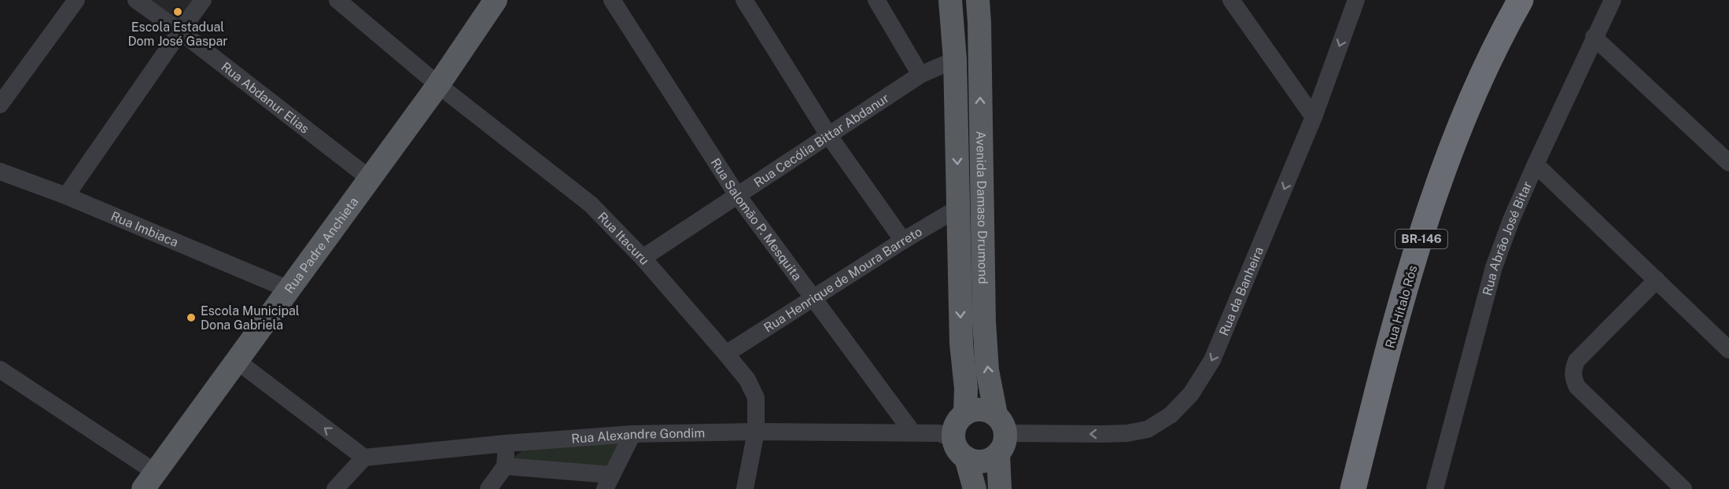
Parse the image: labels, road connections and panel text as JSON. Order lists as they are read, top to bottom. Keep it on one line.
{"streets":{"highway":["BR-146","Rua Hítalo Rós"],"main road":["Avenida Damaso Drumond","Rua Padre Anchieta"],"street":["Rua Abdanur Elias","Rua Cecólia Bittar Abdanur","Rua Salomão P. Mesquita","Rua Imbiaca","Rua Itacuru","Rua Abrão José Bitar","Rua Henrique de Moura Barreto","Rua da Banheira","Rua Alexandre Gondim"]},"crossings":[["Rua Abdanur Elias","Rua Padre Anchieta"],["Rua Cecólia Bittar Abdanur","Avenida Damaso Drumond"],["Rua Cecólia Bittar Abdanur","Rua Salomão P. Mesquita"],["Rua Cecólia Bittar Abdanur","Rua Itacuru"],["Avenida Damaso Drumond","Rua Henrique de Moura Barreto"],["Avenida Damaso Drumond","Rua da Banheira"],["Avenida Damaso Drumond","Rua Alexandre Gondim"],["Rua Salomão P. Mesquita","Rua Henrique de Moura Barreto"],["Rua Salomão P. Mesquita","Rua Alexandre Gondim"],["Rua Imbiaca","Rua Padre Anchieta"],["Rua Itacuru","Rua Padre Anchieta"],["Rua Itacuru","Rua Henrique de Moura Barreto"],["Rua Itacuru","Rua Alexandre Gondim"],["Rua da Banheira","Rua Alexandre Gondim"]],"one_way":["Rua da Banheira"],"places":["Escola Estadual Dom José Gaspar","Escola Municipal Dona Gabriela"]}
